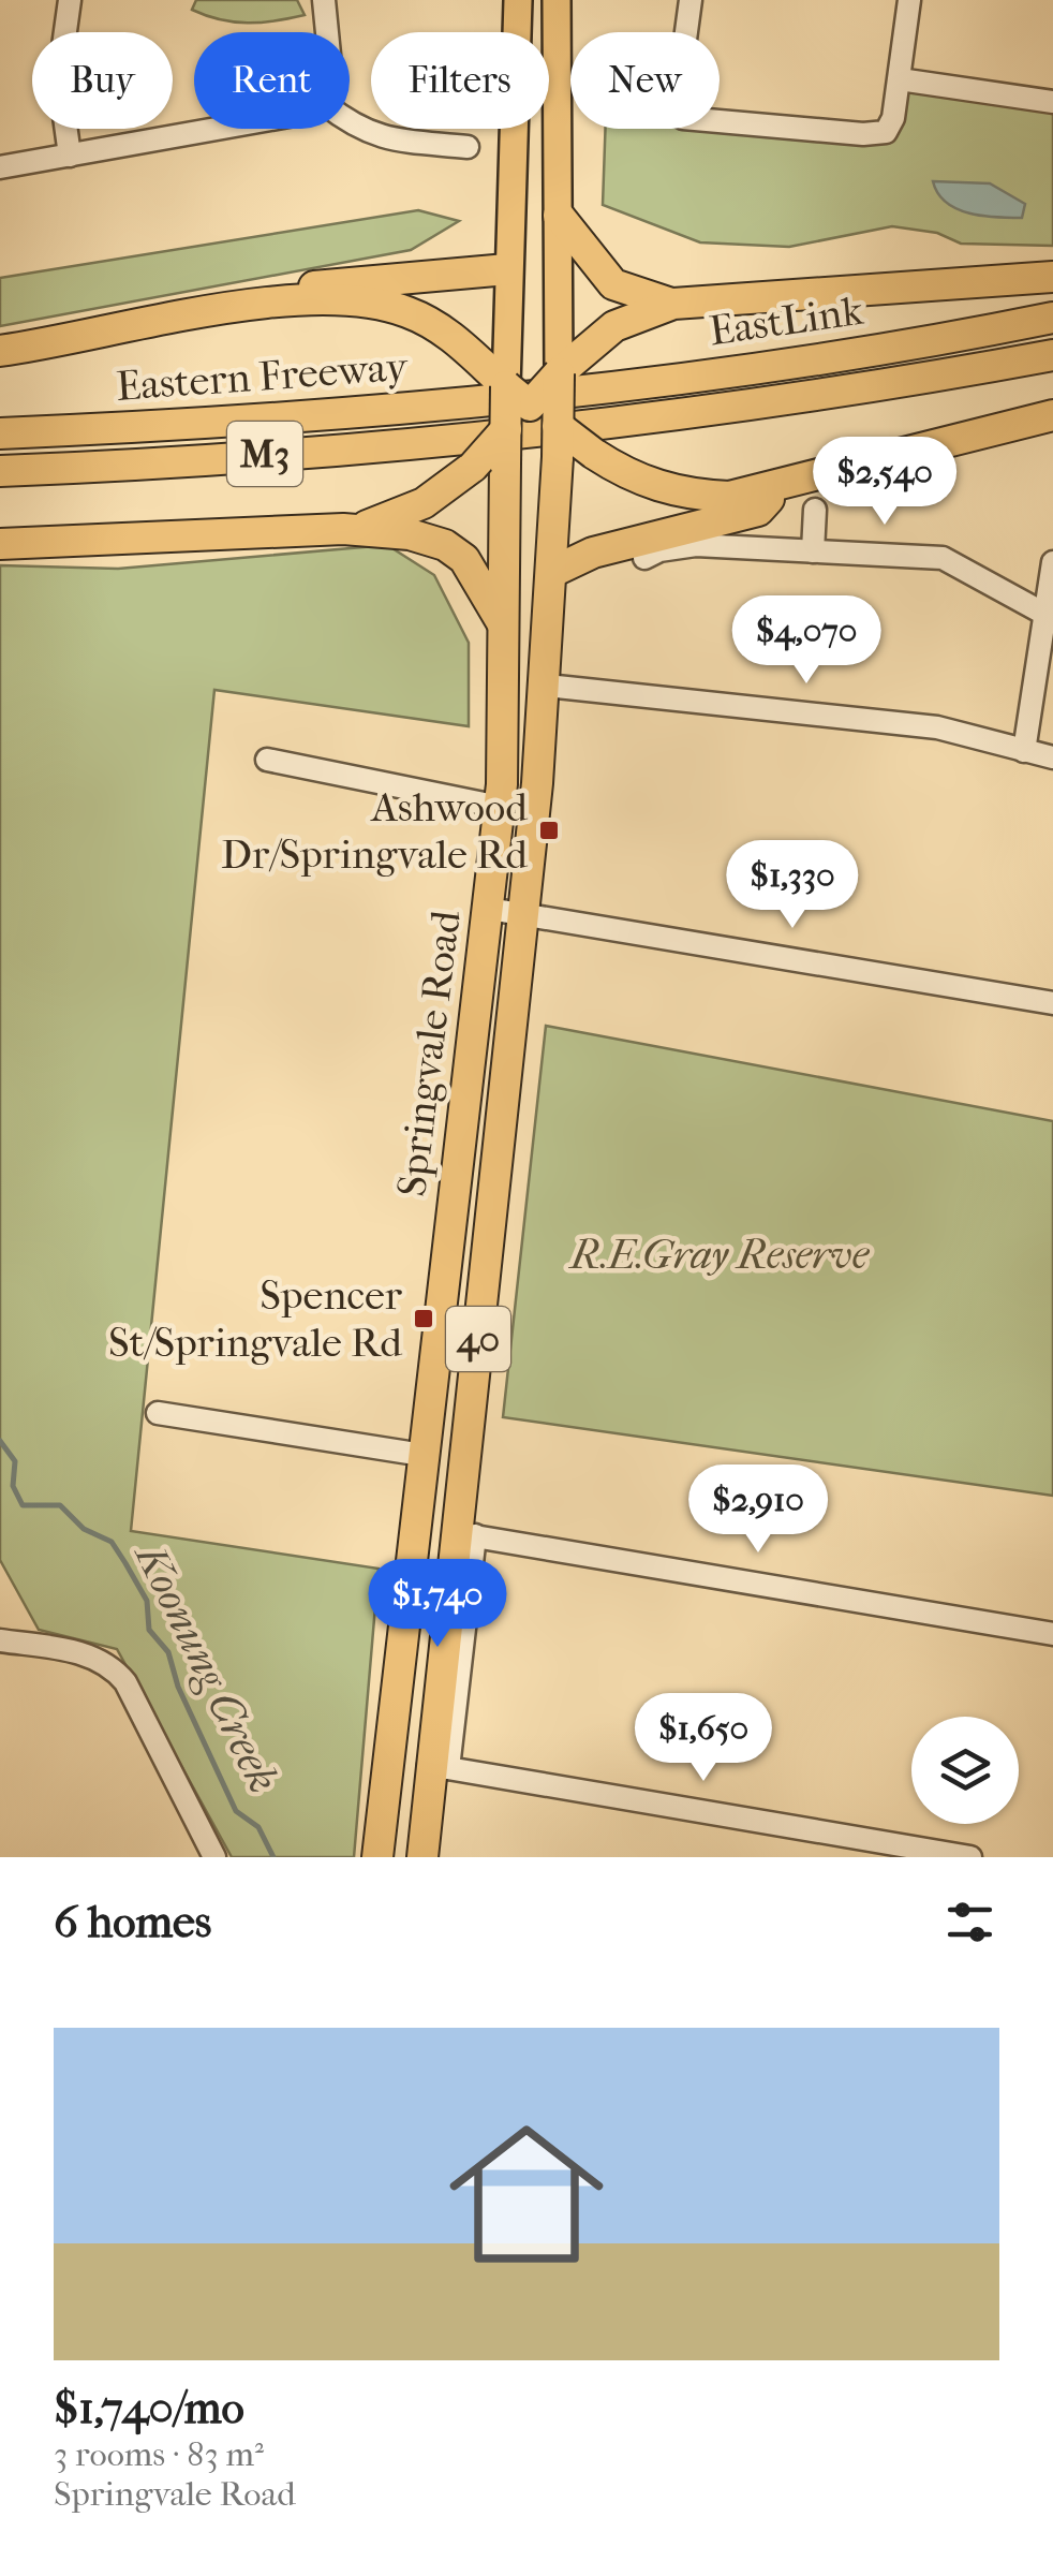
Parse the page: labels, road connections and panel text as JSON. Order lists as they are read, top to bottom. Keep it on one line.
{"streets":{"highway":["EastLink","Eastern Freeway","M3","Springvale Road","40"]},"crossings":[["EastLink","Eastern Freeway"],["EastLink","Springvale Road"],["Eastern Freeway","Springvale Road"]],"water":["Koonung Creek"],"parks":["R.E.Gray Reserve"],"places":{"transit":["Ashwood Dr/Springvale Rd","Spencer St/Springvale Rd"]},"page":{"chip":["Buy","Rent","Filters","New"],"price":["$2,540","$4,070","$1,330","$2,910","$1,740","$1,650"],"heading":"6 homes","list":[{"name":"$1,740/mo","note":"3 rooms · 83 m² · Springvale Road"}]}}
